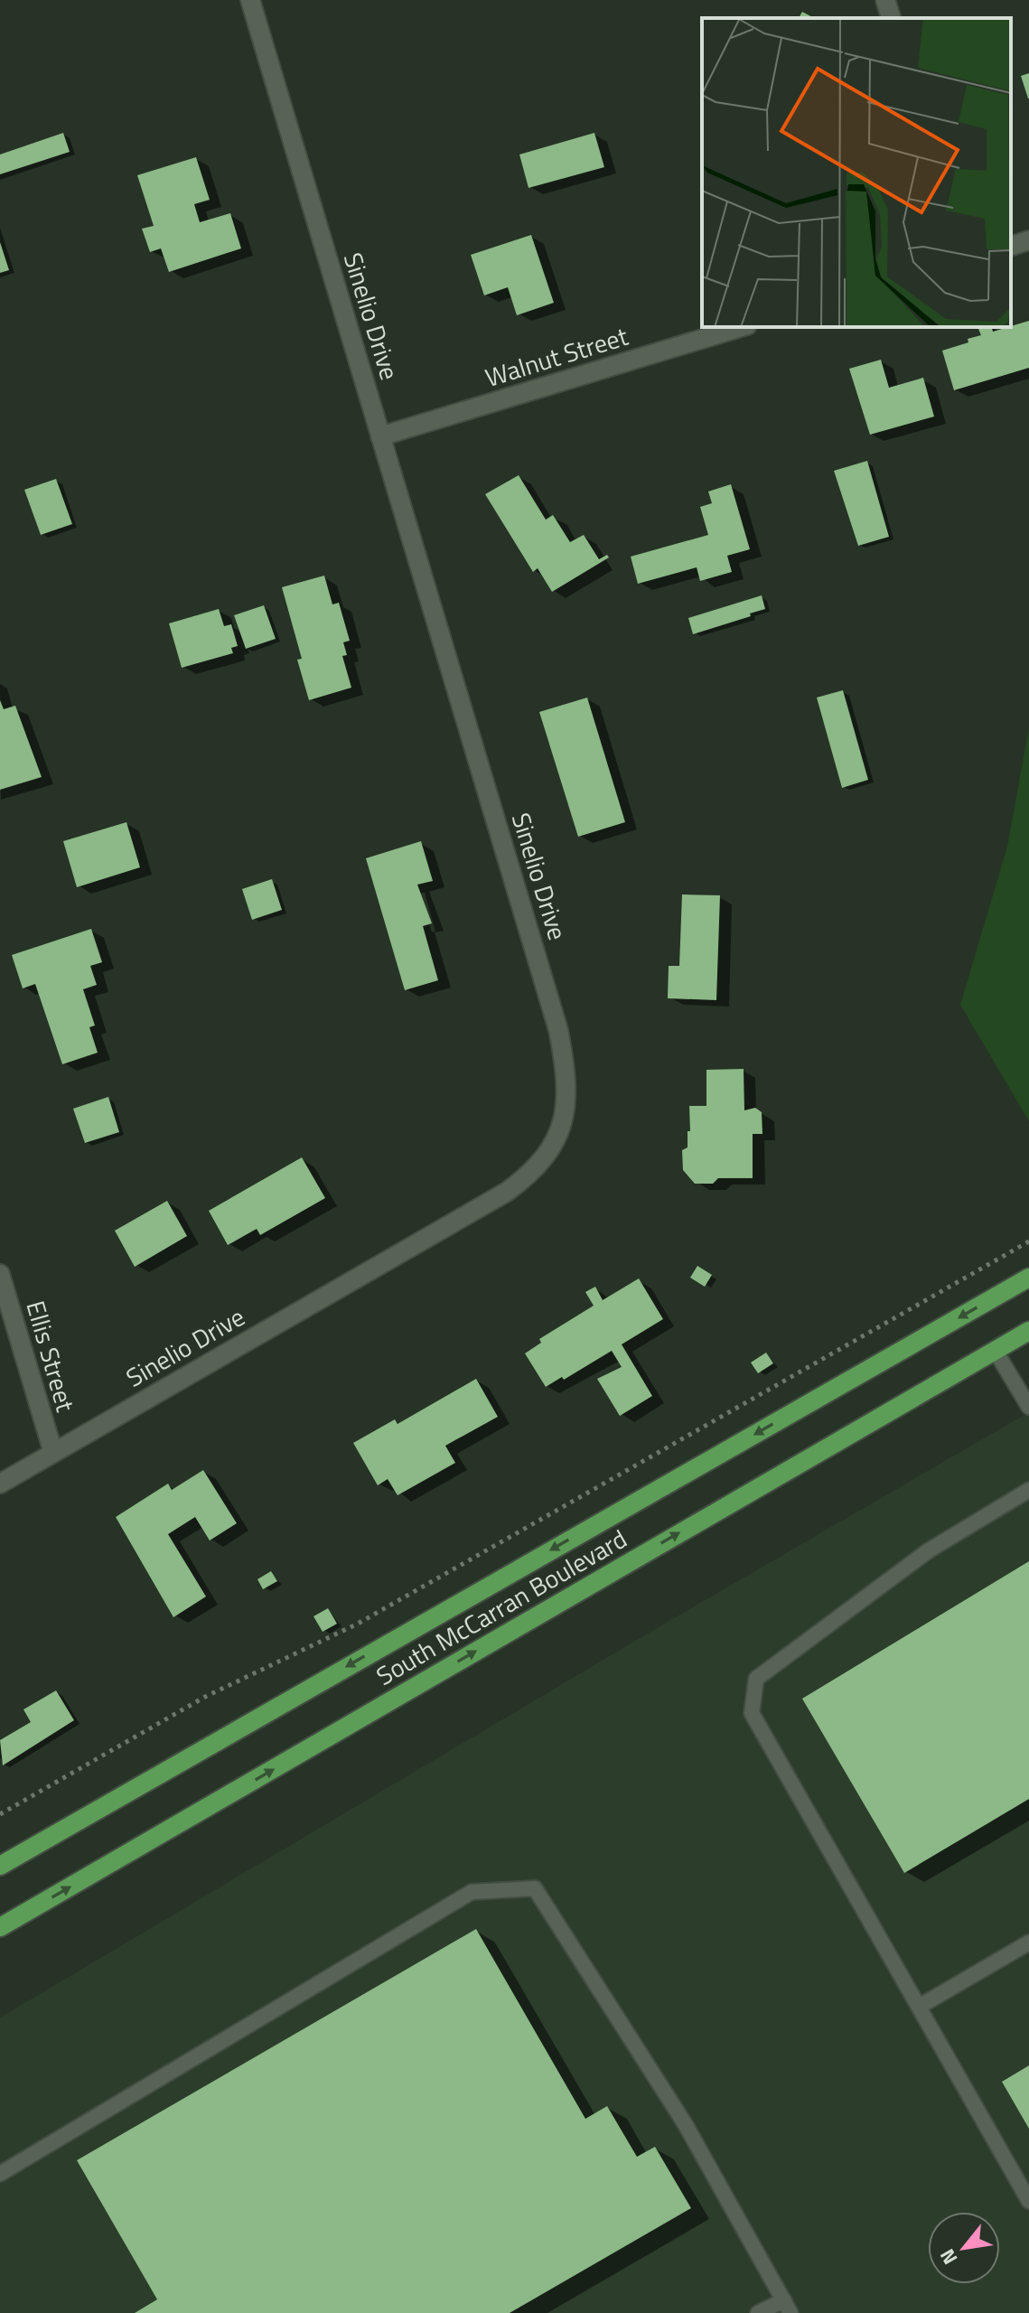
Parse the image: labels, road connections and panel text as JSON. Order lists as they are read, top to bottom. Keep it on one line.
{"streets":{"main road":["South McCarran Boulevard"],"street":["Sinelio Drive","Walnut Street","Ellis Street"]},"crossings":[["Sinelio Drive","Walnut Street"],["Sinelio Drive","Ellis Street"]],"north":"bottom left"}
